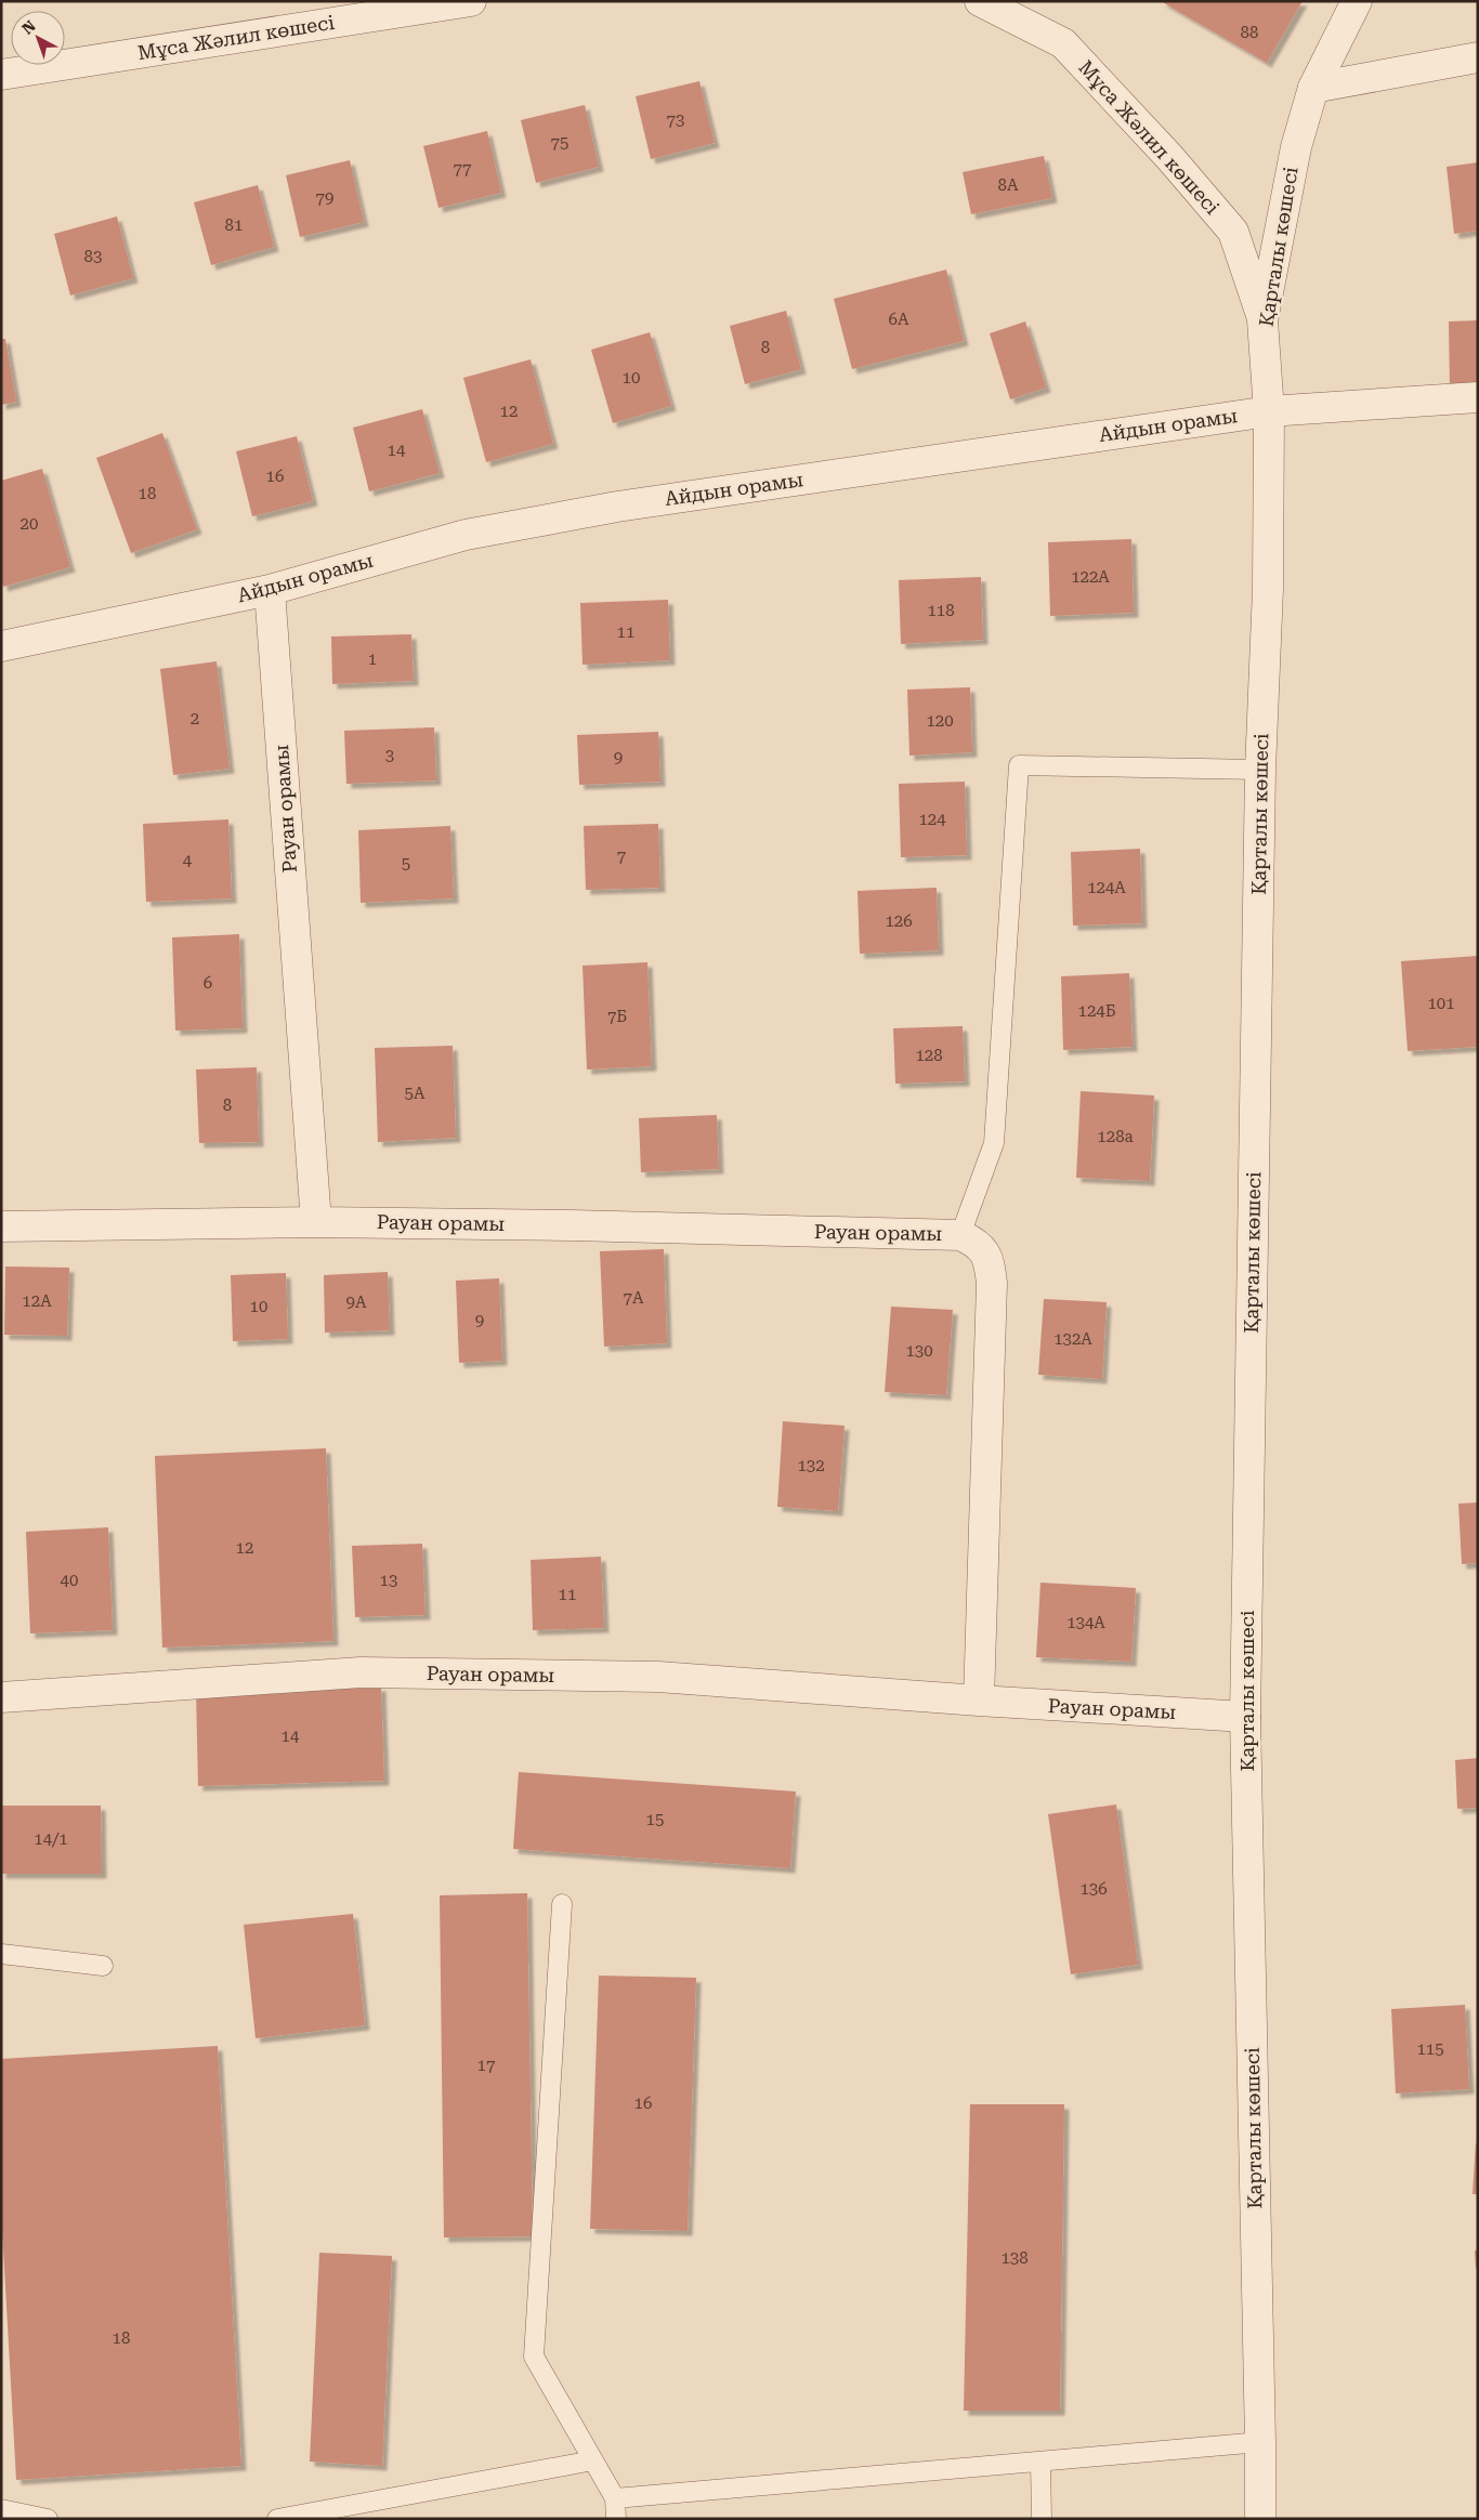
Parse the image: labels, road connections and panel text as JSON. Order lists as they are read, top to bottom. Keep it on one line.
{"streets":{"street":["Мұса Жәлил көшесі","Қарталы көшесі","Айдын орамы","Рауан орамы"]},"crossings":[["Мұса Жәлил көшесі","Қарталы көшесі"],["Қарталы көшесі","Айдын орамы"],["Қарталы көшесі","Рауан орамы"],["Айдын орамы","Рауан орамы"]],"house_numbers":["88","73","75","77","8А","79","81","83","6А","8","10","12","14","16","18","20","122А","118","11","1","2","120","3","9","124","7","4","5","124А","126","6","101","124Б","7Б","128","5А","8","128а","7А","12А","9А","10","9","132А","130","132","12","40","13","11","134А","14","15","14/1","136","115","17","16","138","18"],"north":"top left"}
